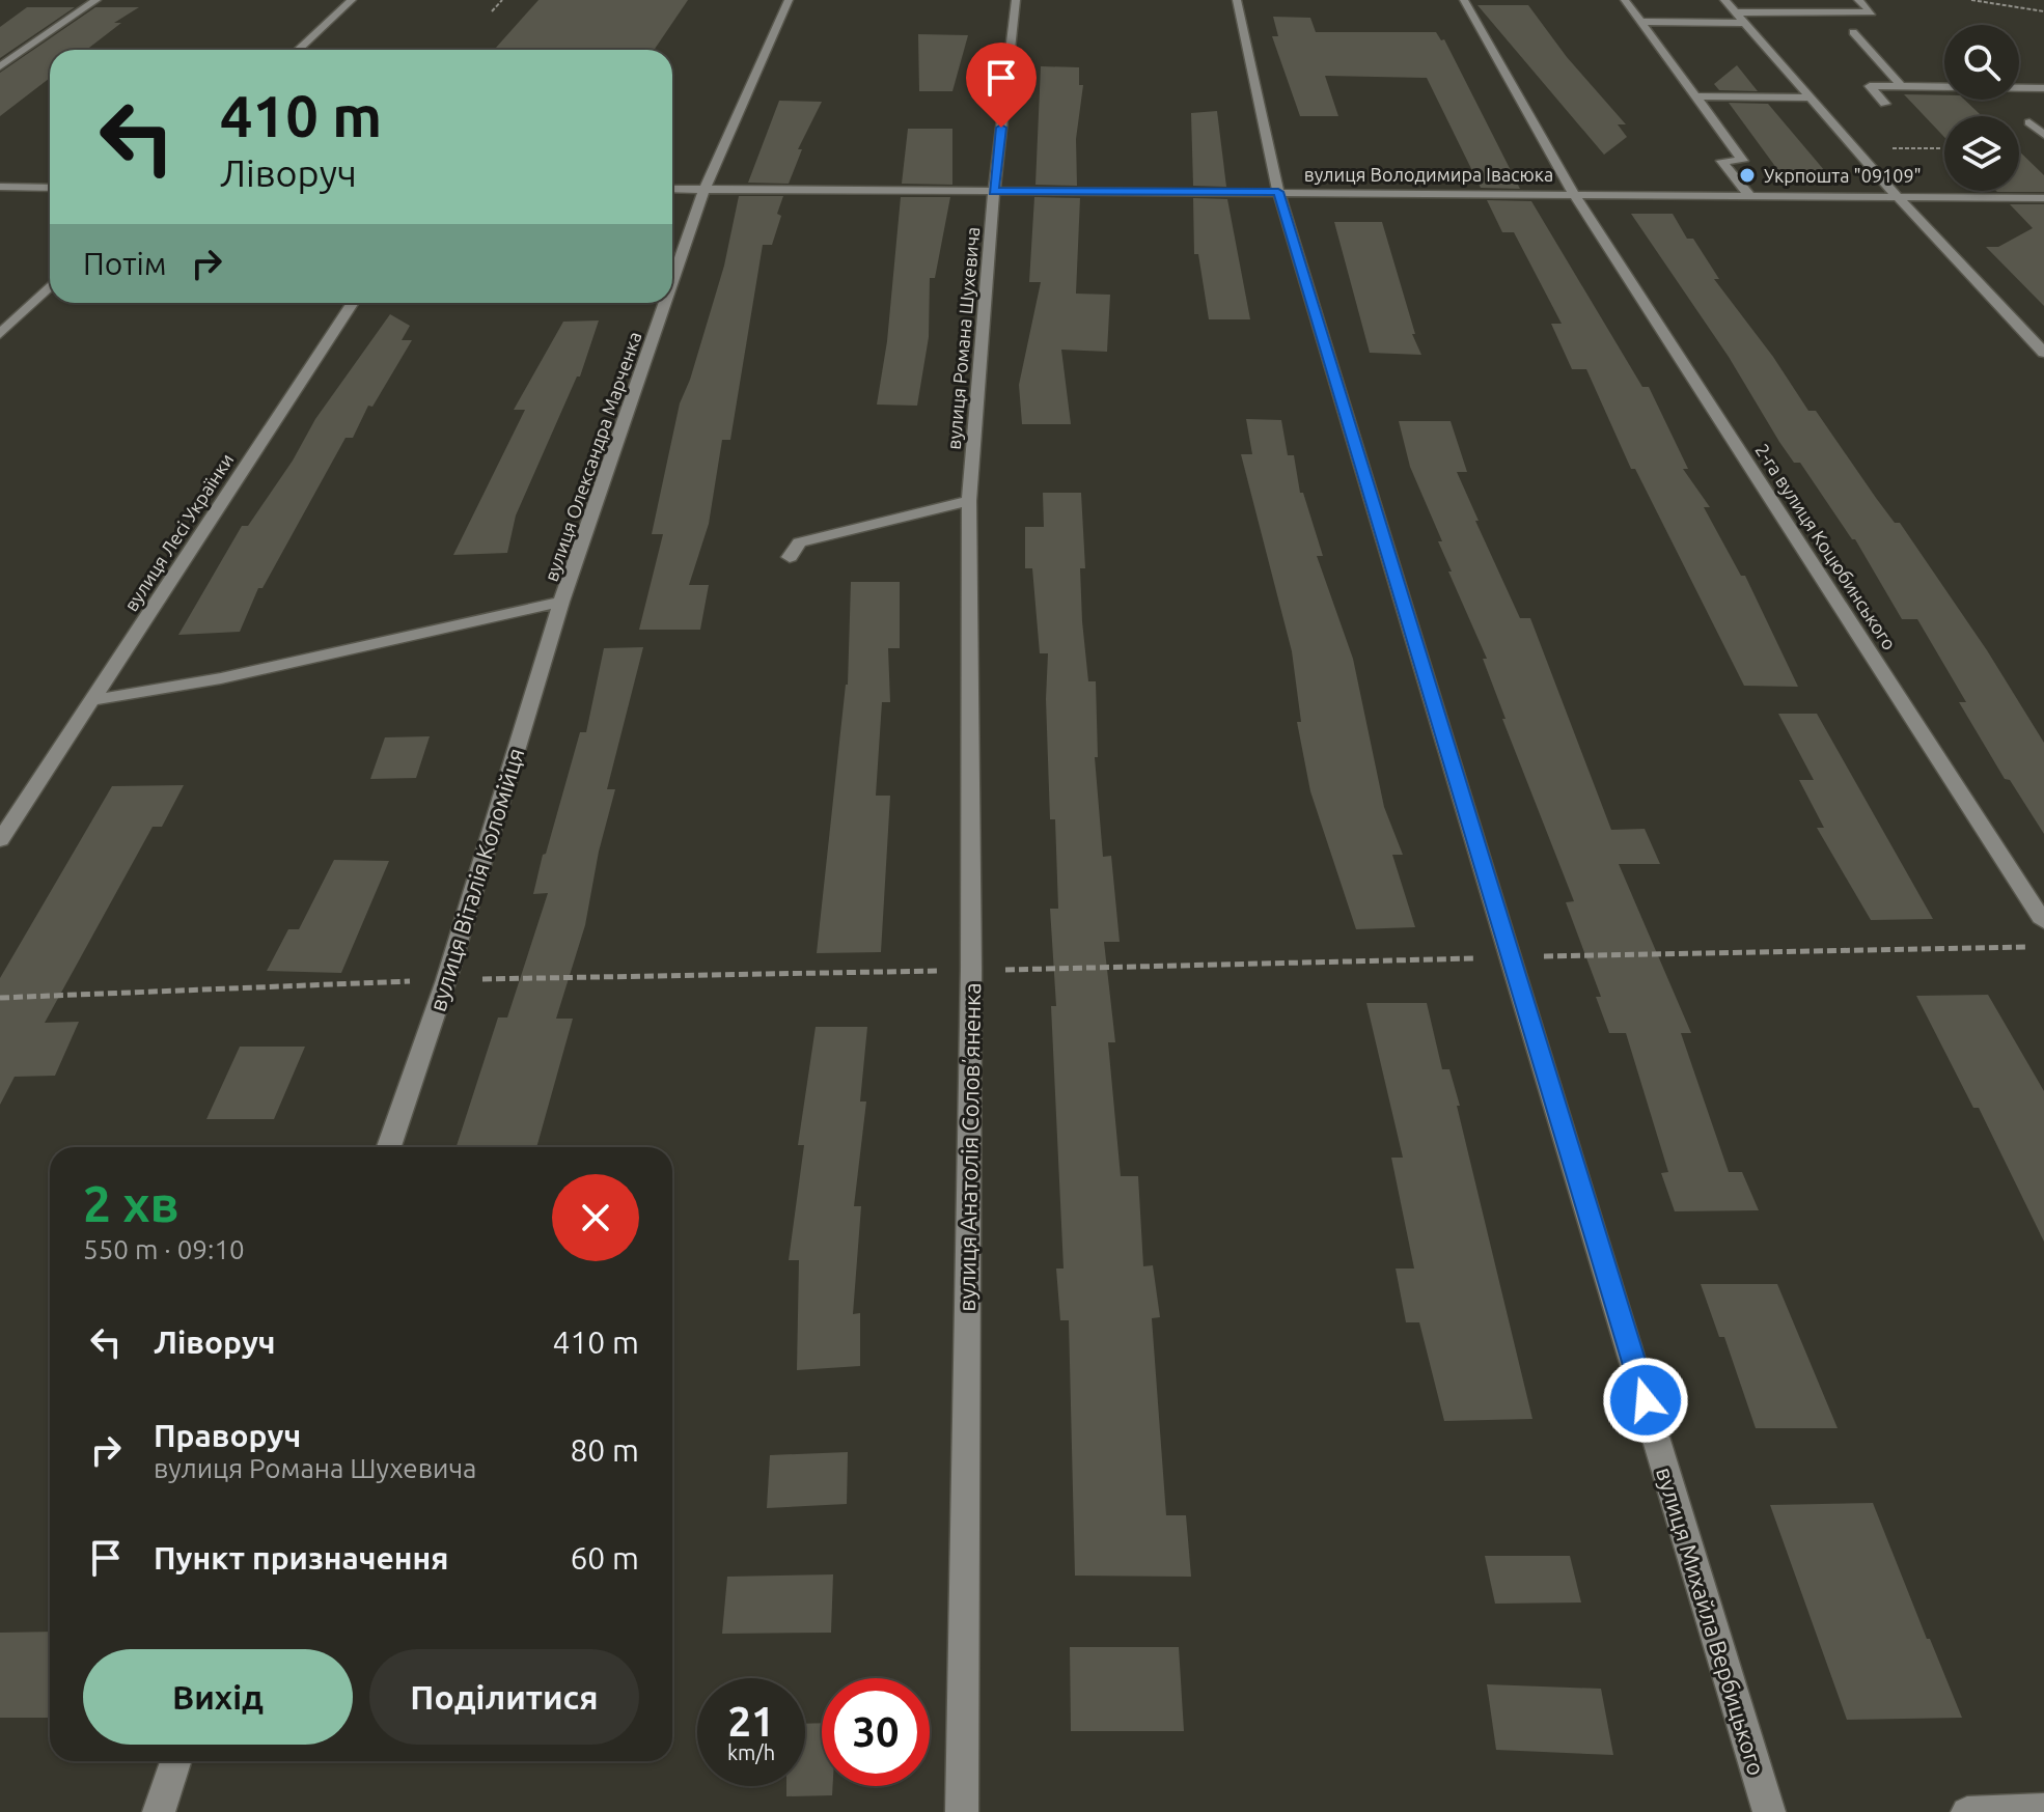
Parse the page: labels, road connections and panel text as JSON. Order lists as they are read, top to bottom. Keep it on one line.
{"streets":{"street":["вулиця Володимира Івасюка","вулиця Романа Шухевича","вулиця Олександра Марченка","вулиця Лесі Українки","2-га вулиця Коцюбинського","вулиця Віталія Коломійця","вулиця Анатолія Соловʼяненка","вулиця Михайла Вербицького"]},"crossings":[["вулиця Володимира Івасюка","вулиця Романа Шухевича"],["вулиця Володимира Івасюка","вулиця Олександра Марченка"],["вулиця Володимира Івасюка","2-га вулиця Коцюбинського"],["вулиця Володимира Івасюка","вулиця Михайла Вербицького"],["вулиця Романа Шухевича","вулиця Анатолія Соловʼяненка"],["вулиця Олександра Марченка","вулиця Віталія Коломійця"]],"places":["Укрпошта \"09109\""],"page":{"turn":["410 m","Ліворуч"],"then":"Потім","heading":["2 хв","550 m · 09:10"],"list":[{"name":"Ліворуч","value":"410 m"},{"name":"Праворуч","note":"вулиця Романа Шухевича","value":"80 m"},{"name":"Пункт призначення","value":"60 m"}],"buttons":["Вихід","Поділитися"],"speed":"21 km/h","limit":"30"}}
